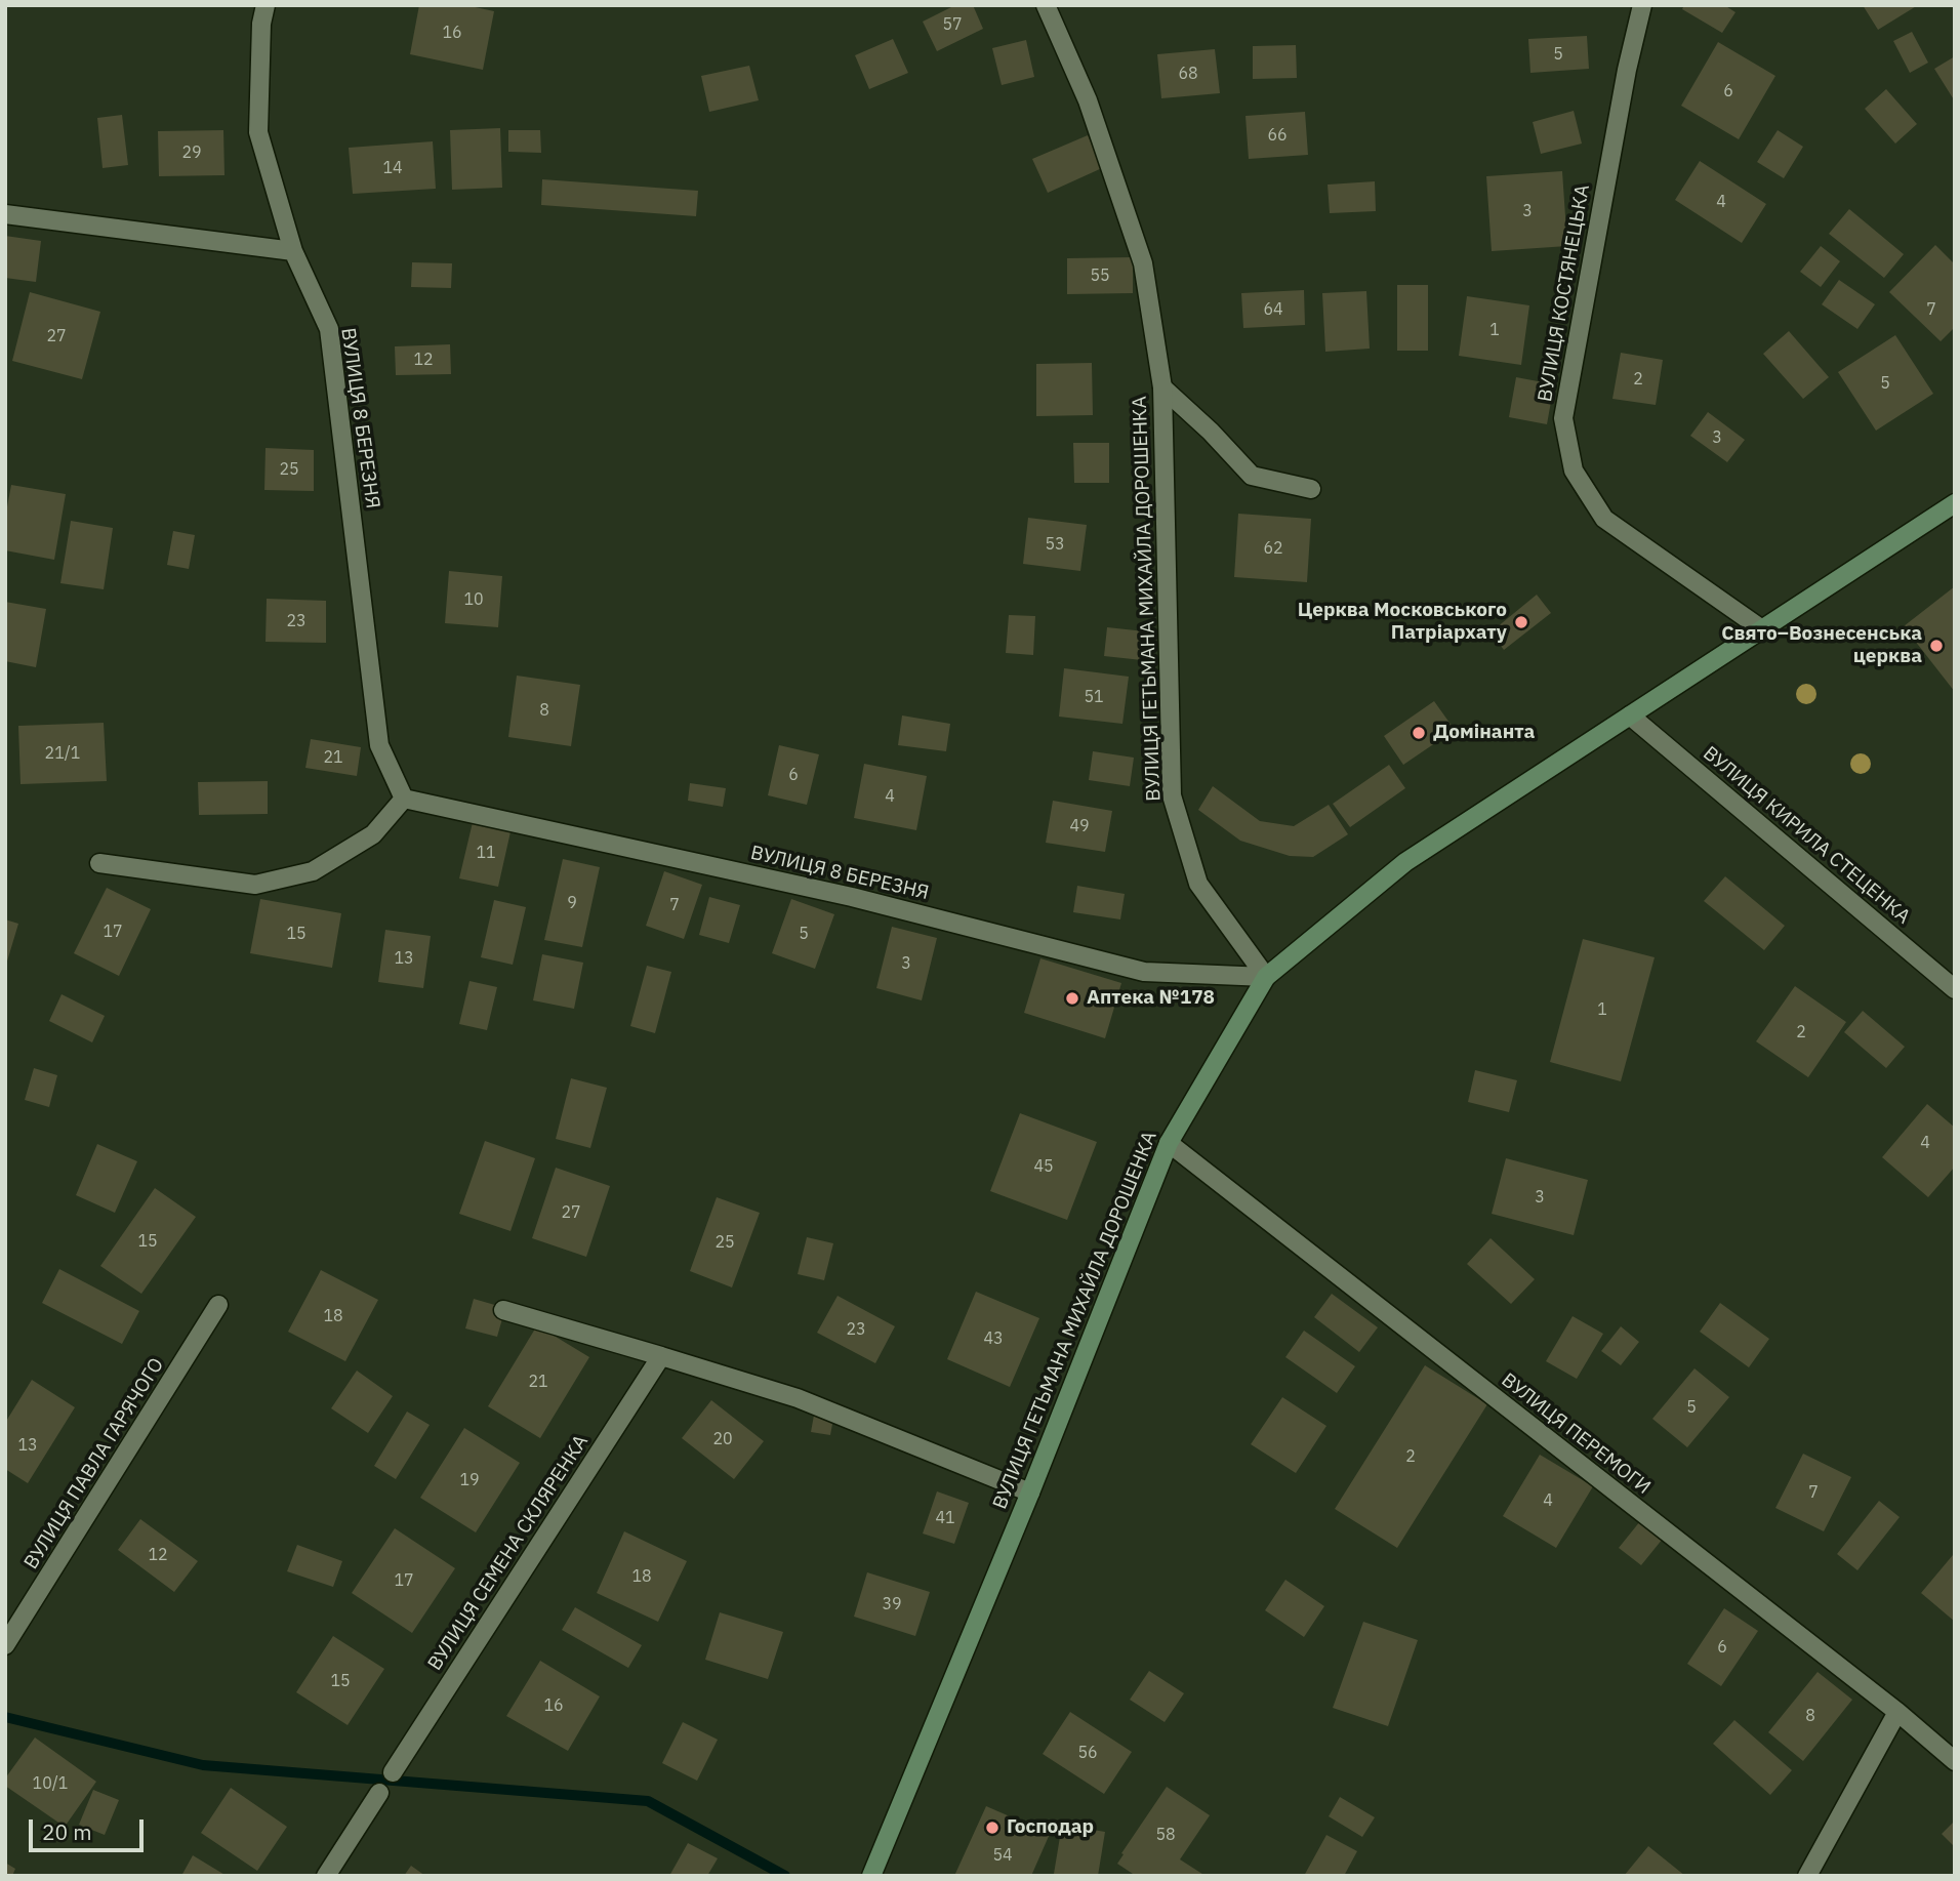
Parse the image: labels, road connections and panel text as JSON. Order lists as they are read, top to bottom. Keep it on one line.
{"streets":{"street":["ВУЛИЦЯ КОСТЯНЕЦЬКА","ВУЛИЦЯ 8 БЕРЕЗНЯ","ВУЛИЦЯ ГЕТЬМАНА МИХАЙЛА ДОРОШЕНКА","ВУЛИЦЯ КИРИЛА СТЕЦЕНКА","ВУЛИЦЯ ПЕРЕМОГИ","ВУЛИЦЯ ПАВЛА ГАРЯЧОГО","ВУЛИЦЯ СЕМЕНА СКЛЯРЕНКА"]},"crossings":[["ВУЛИЦЯ 8 БЕРЕЗНЯ","ВУЛИЦЯ ГЕТЬМАНА МИХАЙЛА ДОРОШЕНКА"],["ВУЛИЦЯ ГЕТЬМАНА МИХАЙЛА ДОРОШЕНКА","ВУЛИЦЯ ПЕРЕМОГИ"]],"places":["Церква Московського Патріархату","Свято–Вознесенська церква","Домінанта","Аптека №178","Господар"],"house_numbers":["57","16","5","68","6","66","29","14","4","3","55","64","7","1","27","12","2","5","3","25","53","62","10","23","51","8","21/1","21","6","4","49","11","9","7","17","15","5","13","3","1","2","4","45","3","27","15","25","18","23","43","21","5","20","13","2","19","7","4","41","12","18","17","39","6","15","16","8","56","10/1","58","54"],"scale_bar":"20 m"}
